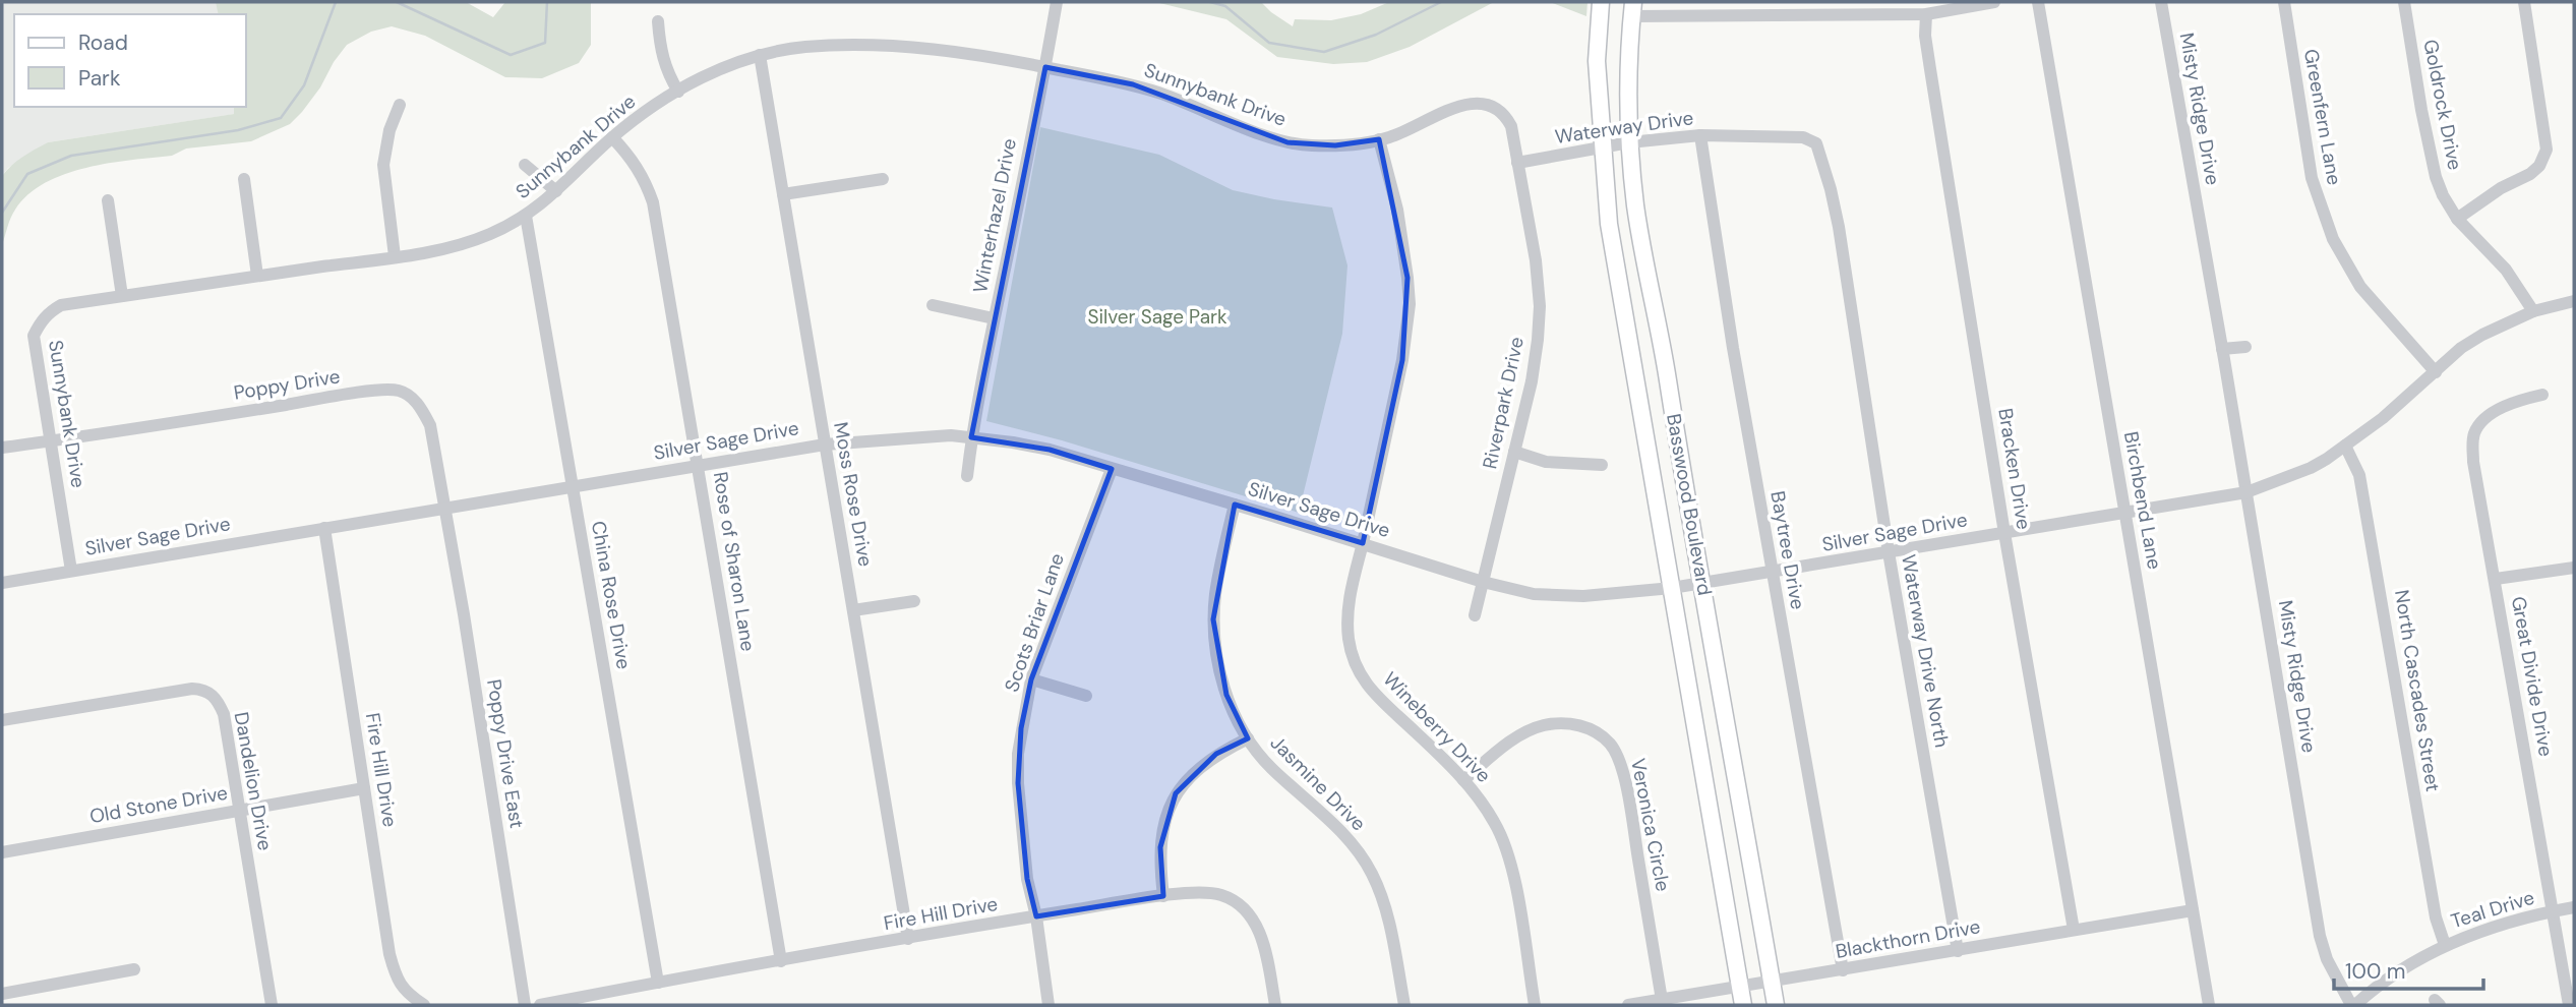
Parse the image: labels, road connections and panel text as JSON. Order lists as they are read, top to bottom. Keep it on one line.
{"streets":{"main road":["Basswood Boulevard"],"street":["Sunnybank Drive","Goldrock Drive","Misty Ridge Drive","Greenfern Lane","Waterway Drive","Winterhazel Drive","Poppy Drive","Riverpark Drive","Silver Sage Drive","Bracken Drive","Moss Rose Drive","Birchbend Lane","Baytree Drive","Rose of Sharon Lane","China Rose Drive","Scots Briar Lane","Waterway Drive North","Great Divide Drive","North Cascades Street","Wineberry Drive","Poppy Drive East","Fire Hill Drive","Dandelion Drive","Jasmine Drive","Old Stone Drive","Veronica Circle","Teal Drive","Blackthorn Drive"]},"crossings":[["Sunnybank Drive","Winterhazel Drive"],["Sunnybank Drive","Poppy Drive"],["Sunnybank Drive","Riverpark Drive"],["Sunnybank Drive","Silver Sage Drive"],["Sunnybank Drive","Moss Rose Drive"],["Sunnybank Drive","Rose of Sharon Lane"],["Sunnybank Drive","China Rose Drive"],["Sunnybank Drive","Wineberry Drive"],["Goldrock Drive","Silver Sage Drive"],["Misty Ridge Drive","Silver Sage Drive"],["Misty Ridge Drive","Teal Drive"],["Greenfern Lane","Silver Sage Drive"],["Waterway Drive","Riverpark Drive"],["Waterway Drive","Basswood Boulevard"],["Waterway Drive","Baytree Drive"],["Waterway Drive","Waterway Drive North"],["Winterhazel Drive","Silver Sage Drive"],["Poppy Drive","Silver Sage Drive"],["Poppy Drive","Poppy Drive East"],["Riverpark Drive","Silver Sage Drive"],["Silver Sage Drive","Bracken Drive"],["Silver Sage Drive","Moss Rose Drive"],["Silver Sage Drive","Birchbend Lane"],["Silver Sage Drive","Basswood Boulevard"],["Silver Sage Drive","Baytree Drive"],["Silver Sage Drive","Rose of Sharon Lane"],["Silver Sage Drive","China Rose Drive"],["Silver Sage Drive","Scots Briar Lane"],["Silver Sage Drive","Waterway Drive North"],["Silver Sage Drive","North Cascades Street"],["Silver Sage Drive","Wineberry Drive"],["Silver Sage Drive","Poppy Drive East"],["Silver Sage Drive","Fire Hill Drive"],["Silver Sage Drive","Jasmine Drive"],["Bracken Drive","Blackthorn Drive"],["Moss Rose Drive","Fire Hill Drive"],["Birchbend Lane","Blackthorn Drive"],["Basswood Boulevard","Blackthorn Drive"],["Baytree Drive","Blackthorn Drive"],["Rose of Sharon Lane","Fire Hill Drive"],["China Rose Drive","Fire Hill Drive"],["Scots Briar Lane","Fire Hill Drive"],["Waterway Drive North","Blackthorn Drive"],["Great Divide Drive","Teal Drive"],["North Cascades Street","Teal Drive"],["Wineberry Drive","Veronica Circle"],["Fire Hill Drive","Old Stone Drive"],["Dandelion Drive","Old Stone Drive"],["Veronica Circle","Blackthorn Drive"]],"parks":["Silver Sage Park"],"legend":["Road","Park"],"scale_bar":"100 m"}
